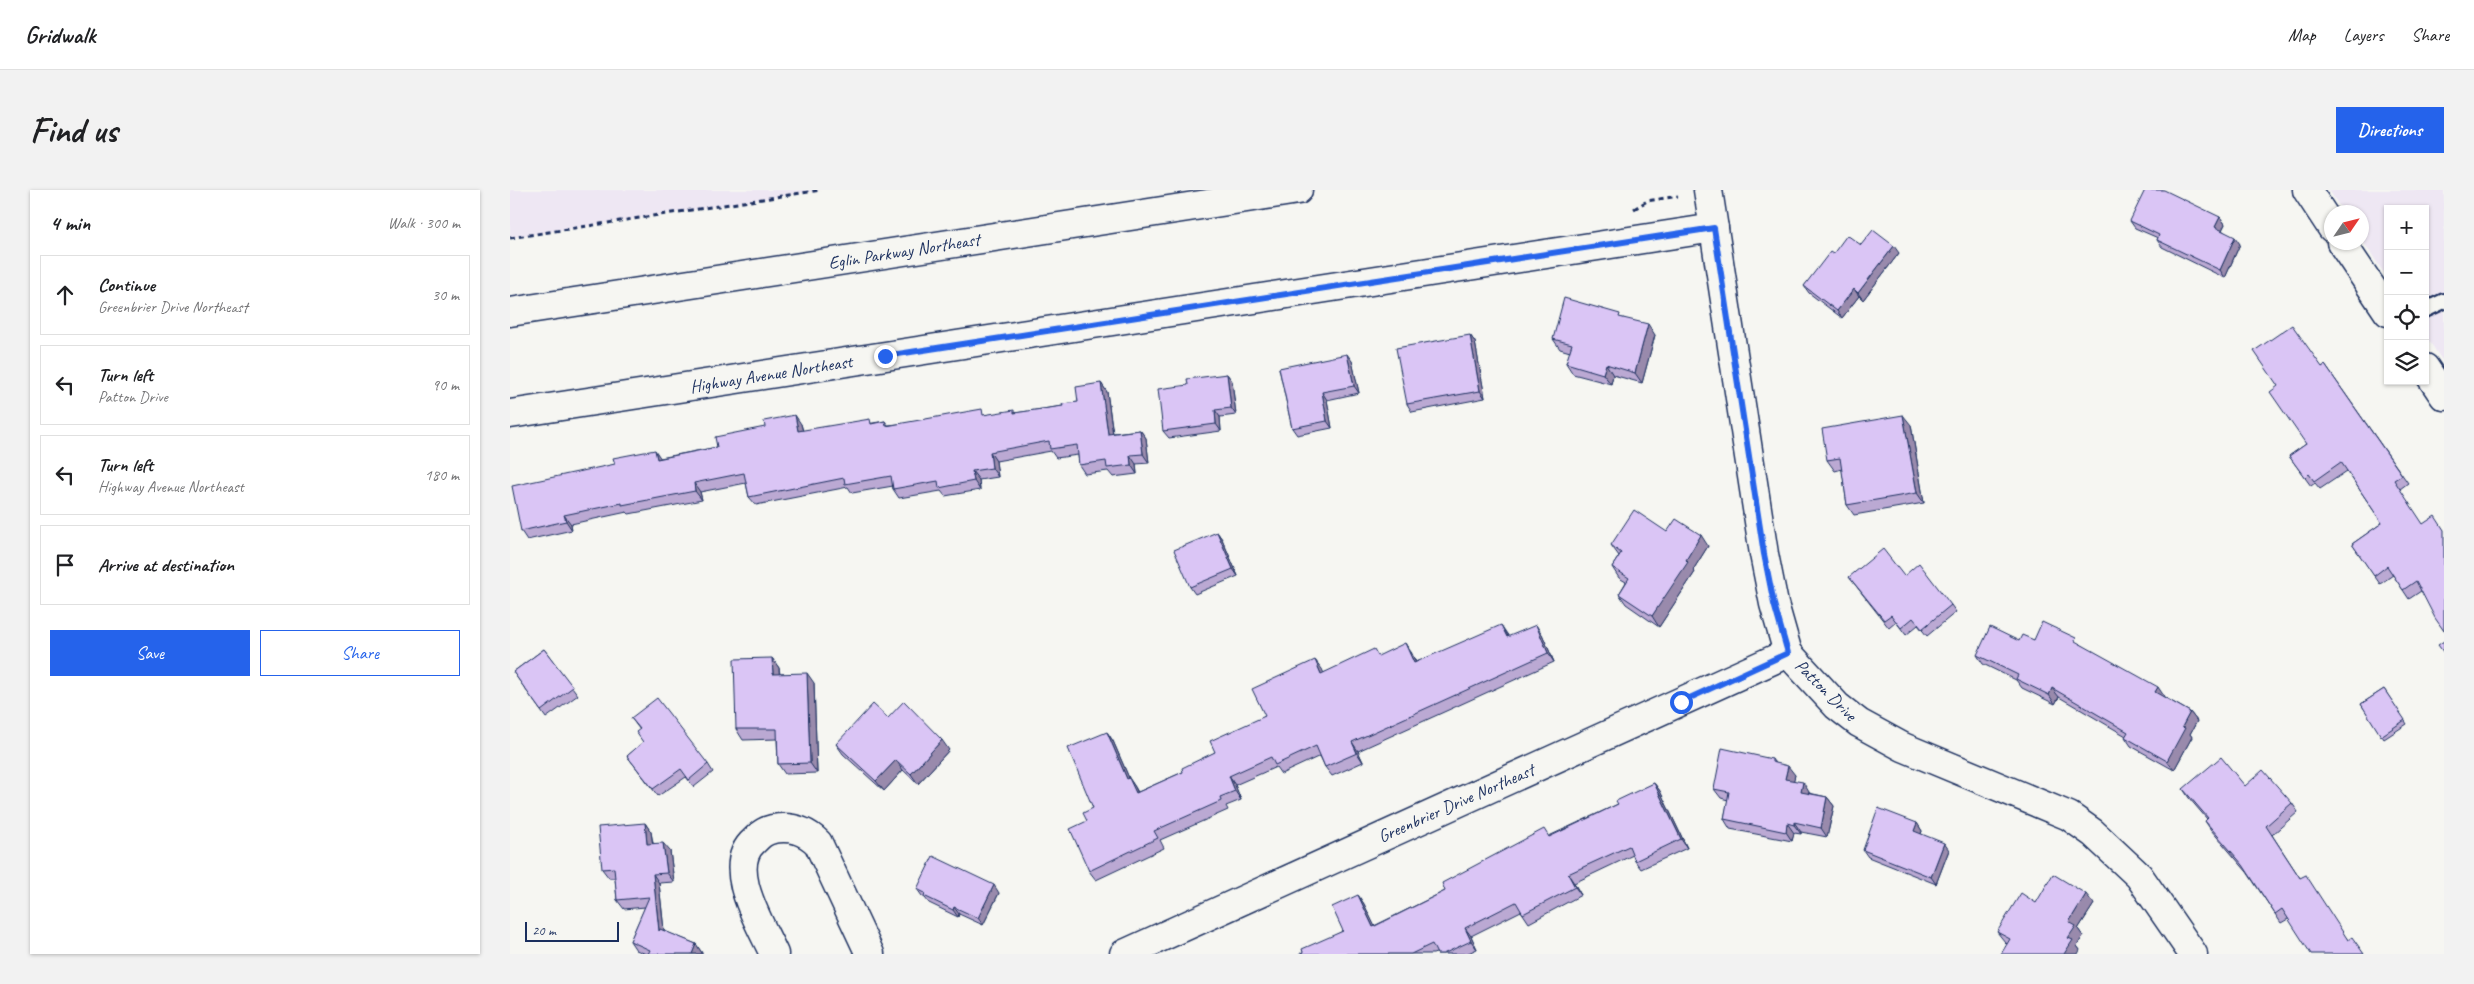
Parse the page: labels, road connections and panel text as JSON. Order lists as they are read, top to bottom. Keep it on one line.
{"streets":{"main road":["Eglin Parkway Northeast","Highway Avenue Northeast","Patton Drive","Greenbrier Drive Northeast"]},"crossings":[["Highway Avenue Northeast","Patton Drive"],["Patton Drive","Greenbrier Drive Northeast"]],"scale_bar":"20 m","north":"top right","page":{"header":"Gridwalk","nav":["Map","Layers","Share"],"buttons":["Directions",["Save","Share"]],"title":"Find us","heading":["4 min","Walk · 300 m"],"map_buttons":["+","−"],"list":[["Continue","Greenbrier Drive Northeast","30 m"],["Turn left","Patton Drive","90 m"],["Turn left","Highway Avenue Northeast","180 m"],"Arrive at destination"],"scale":"20 m"}}
